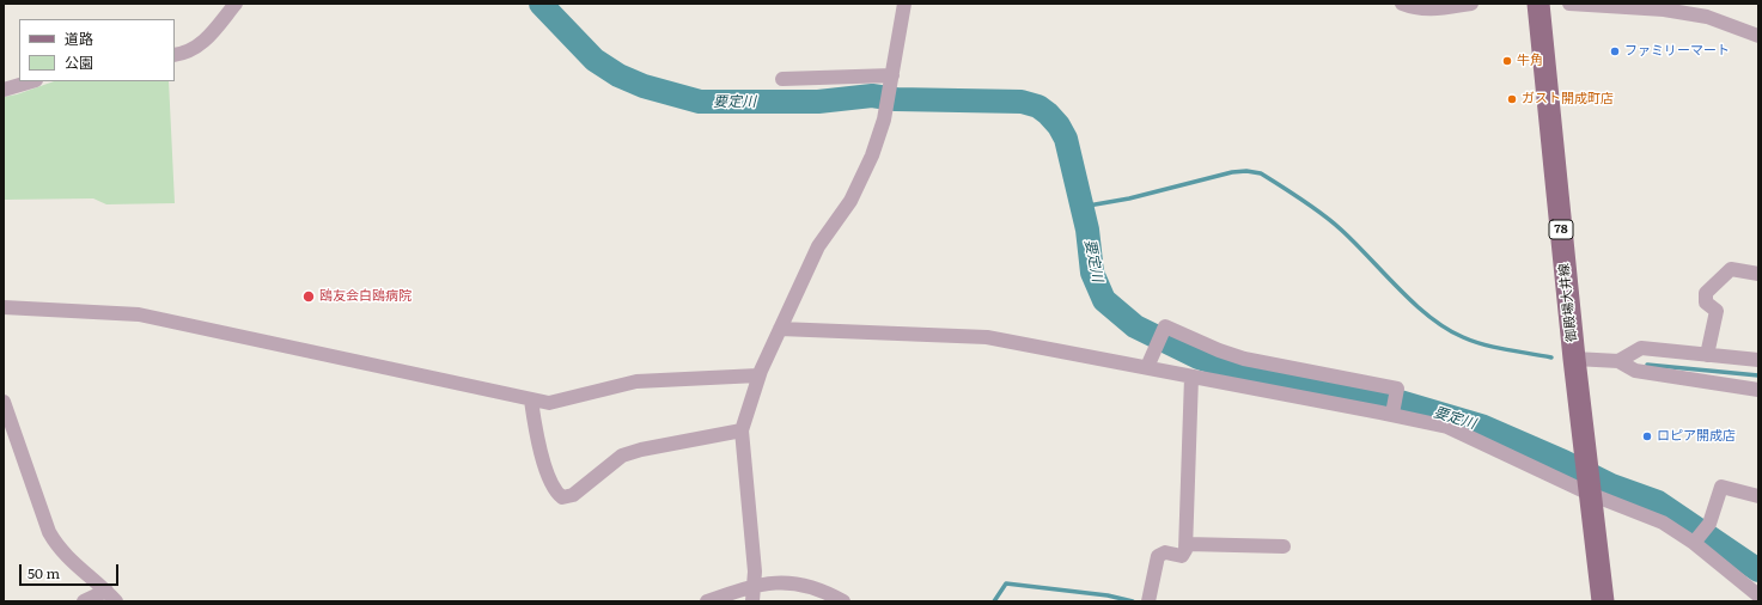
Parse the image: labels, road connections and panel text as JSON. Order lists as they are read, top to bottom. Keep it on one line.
{"streets":{"main road":["78","御殿場大井線"]},"water":["要定川"],"places":["ファミリーマート","牛角","ガスト開成町店","鴎友会白鴎病院","ロピア開成店"],"legend":["道路","公園"],"scale_bar":"50 m"}
